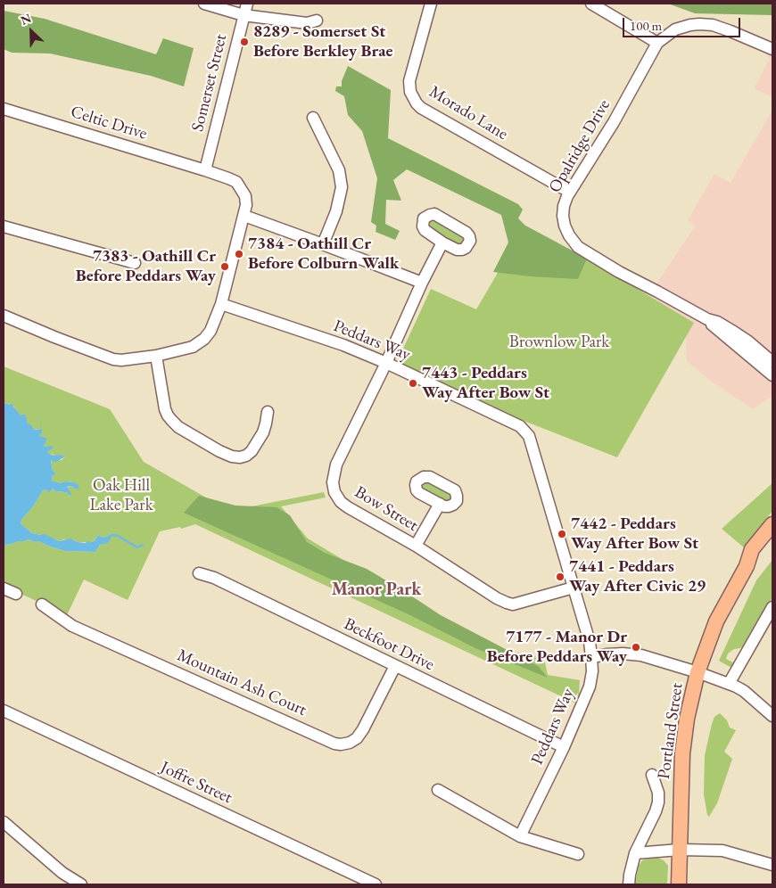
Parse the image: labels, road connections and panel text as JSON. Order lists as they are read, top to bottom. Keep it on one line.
{"streets":{"main road":["Portland Street"],"street":["Somerset Street","Morado Lane","Celtic Drive","Opalridge Drive","Peddars Way","Bow Street","Beckfoot Drive","Mountain Ash Court","Joffre Street"]},"crossings":[["Somerset Street","Celtic Drive"],["Morado Lane","Opalridge Drive"],["Celtic Drive","Peddars Way"],["Peddars Way","Bow Street"],["Peddars Way","Beckfoot Drive"],["Beckfoot Drive","Mountain Ash Court"]],"districts":["Manor Park"],"parks":["Brownlow Park","Oak Hill Lake Park"],"places":["8289 - Somerset St Before Berkley Brae","7384 - Oathill Cr Before Colburn Walk","7383 - Oathill Cr Before Peddars Way","7443 - Peddars Way After Bow St","7442 - Peddars Way After Bow St","7441 - Peddars Way After Civic 29","7177 - Manor Dr Before Peddars Way"],"scale_bar":"100 m","north":"top left"}
